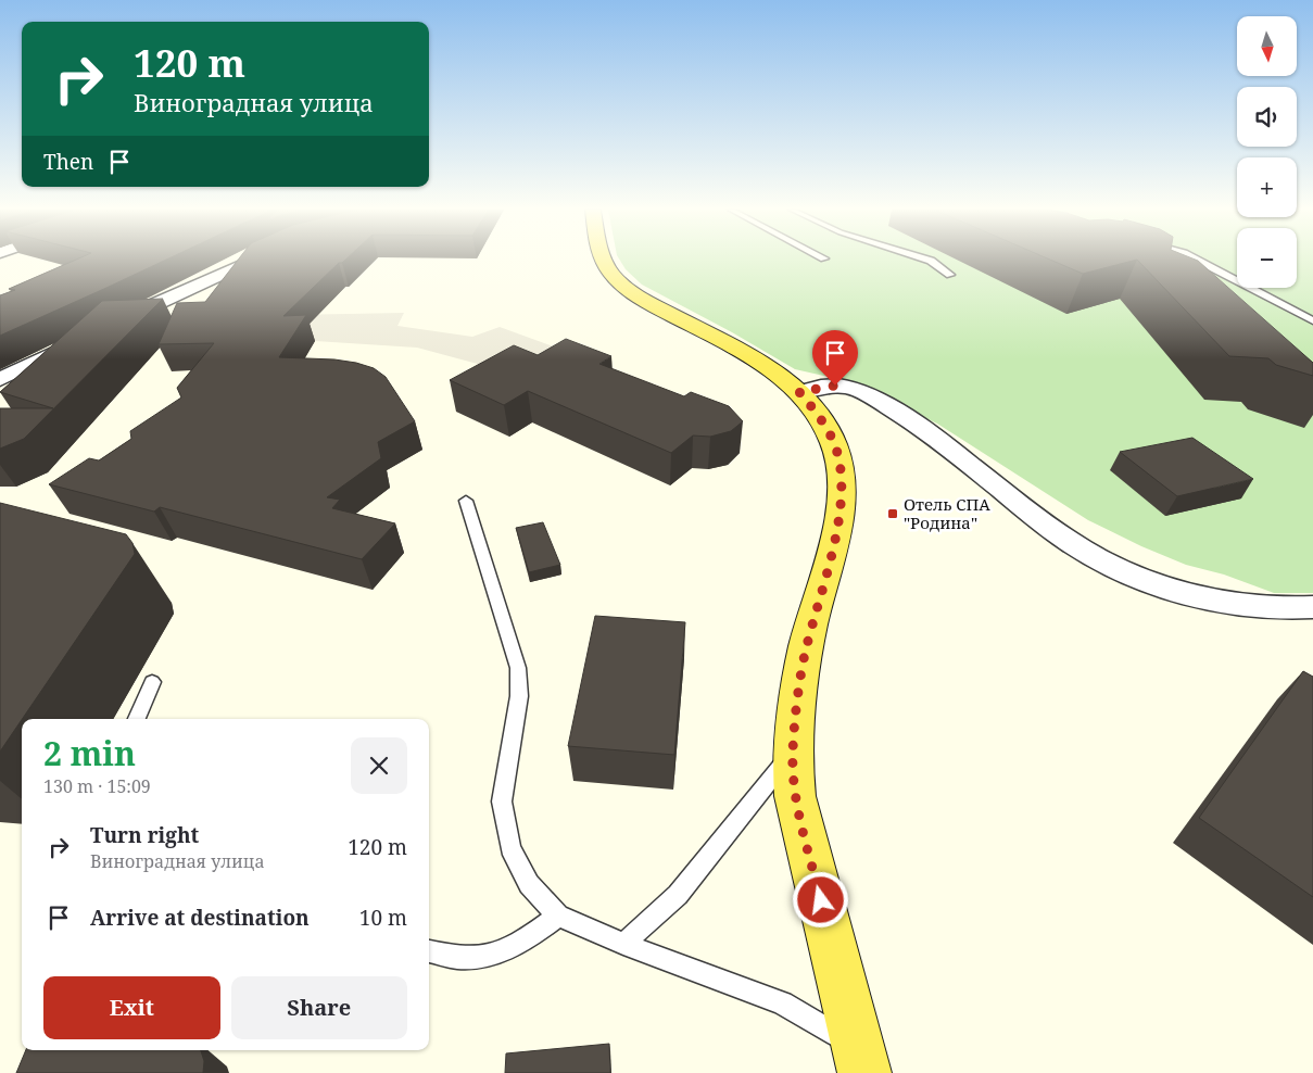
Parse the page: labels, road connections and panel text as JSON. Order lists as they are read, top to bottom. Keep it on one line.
{"places":{"transit":["Отель СПА \"Родина\""]},"north":"bottom","page":{"map_buttons":["+","−"],"turn":["120 m","Виноградная улица"],"then":"Then","heading":["2 min","130 m · 15:09"],"list":[{"name":"Turn right","note":"Виноградная улица","value":"120 m"},{"name":"Arrive at destination","value":"10 m"}],"buttons":["Exit","Share"]}}
